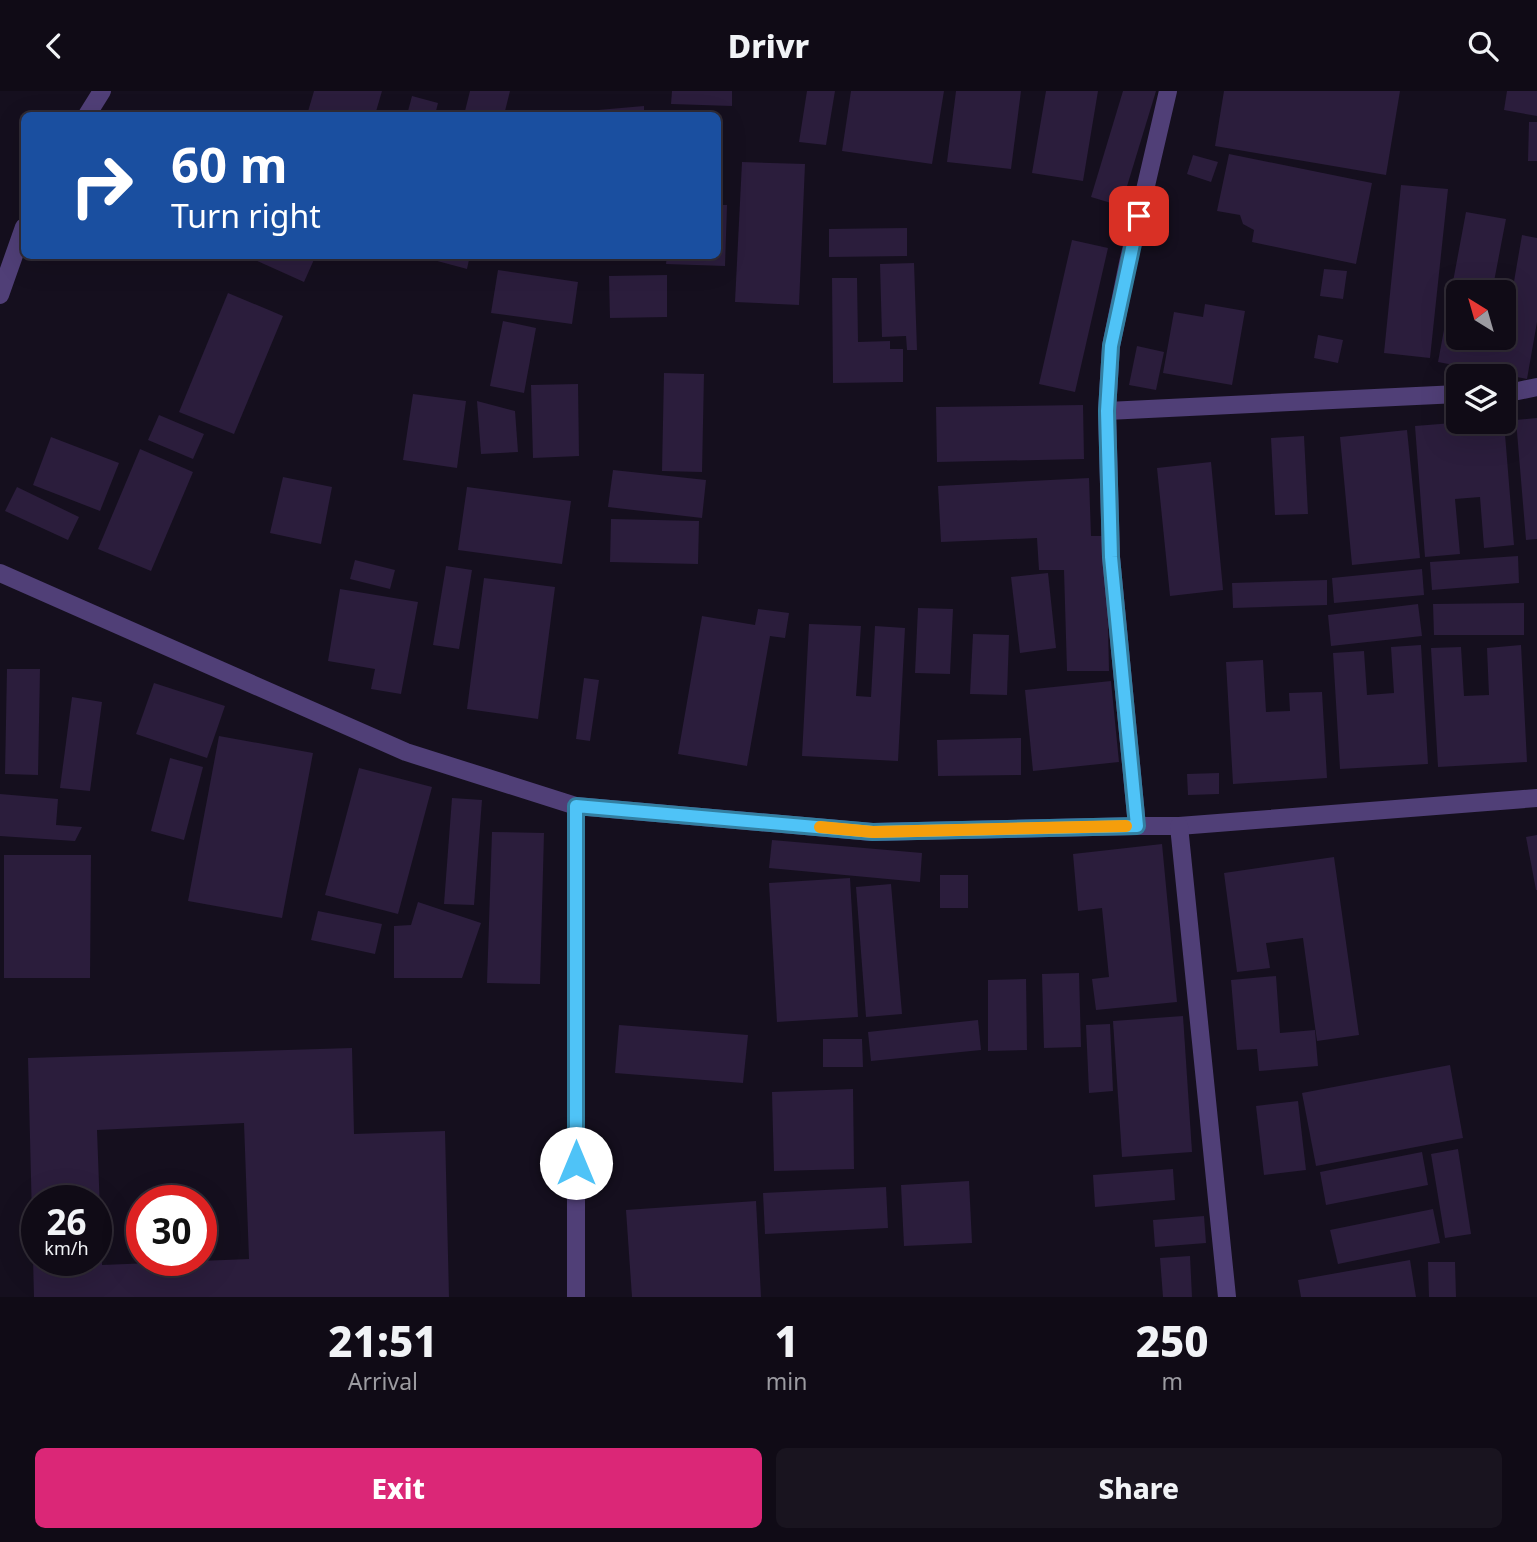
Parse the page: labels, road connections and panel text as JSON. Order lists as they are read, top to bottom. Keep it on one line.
{"north":"top left","page":{"header":"Drivr","turn":["60 m","Turn right"],"speed":"26 km/h","limit":"30","eta":["21:51","Arrival","1","min","250","m"],"buttons":["Exit","Share"]}}
